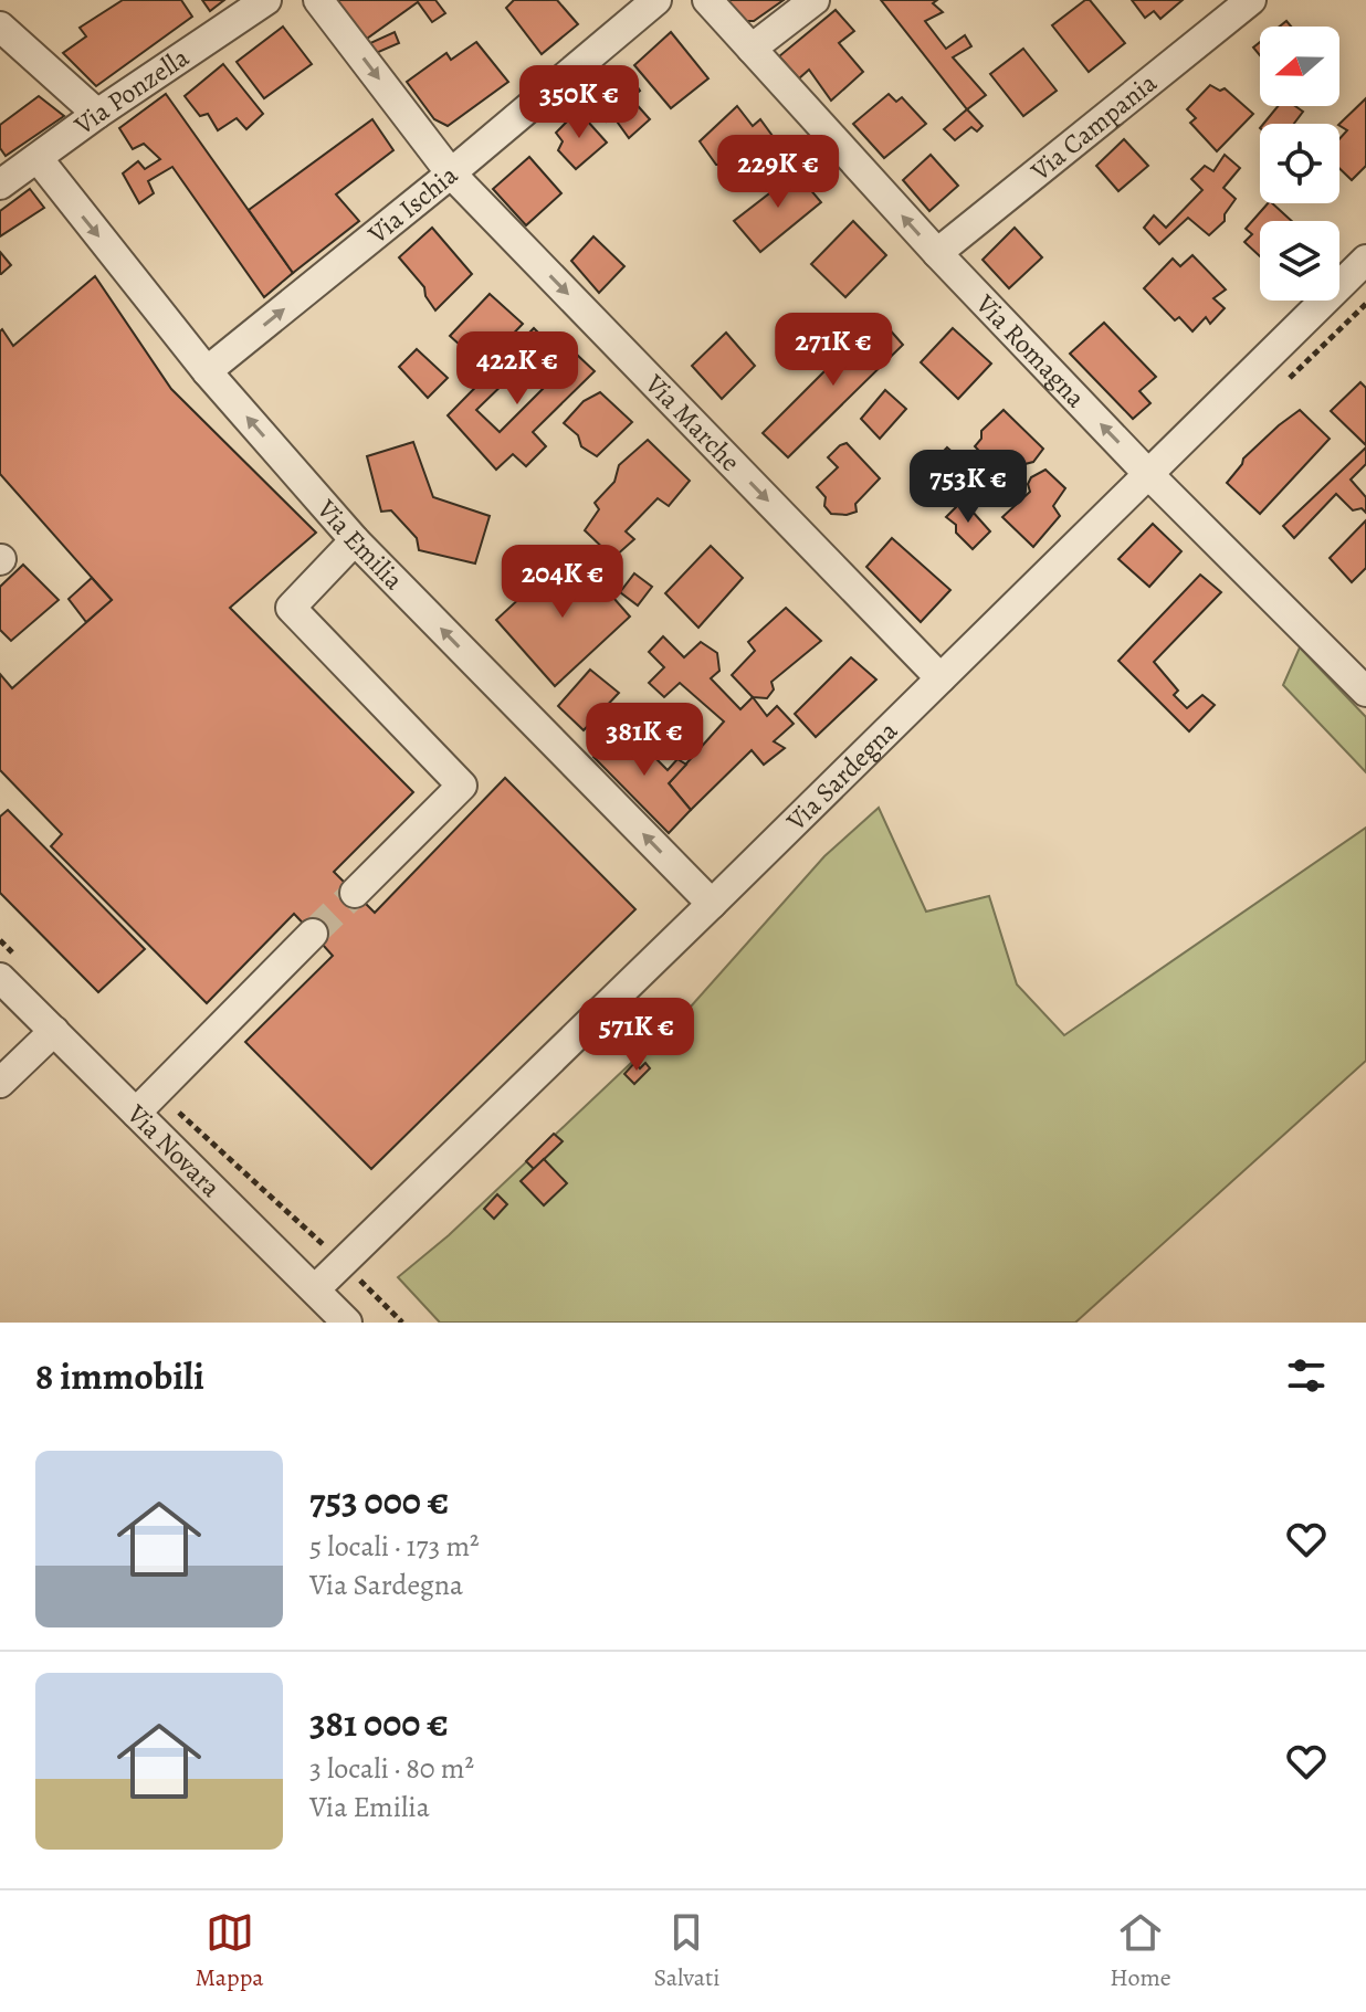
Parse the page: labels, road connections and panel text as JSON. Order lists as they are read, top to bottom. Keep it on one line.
{"streets":{"street":["Via Ponzella","Via Campania","Via Ischia","Via Romagna","Via Marche","Via Emilia","Via Sardegna","Via Novara"]},"crossings":[["Via Ponzella","Via Emilia"],["Via Campania","Via Romagna"],["Via Ischia","Via Marche"],["Via Ischia","Via Emilia"],["Via Romagna","Via Sardegna"],["Via Marche","Via Sardegna"],["Via Emilia","Via Sardegna"],["Via Sardegna","Via Novara"]],"one_way":["Via Ischia","Via Romagna","Via Marche"],"north":"left","page":{"price":["350K €","229K €","271K €","422K €","753K €","204K €","381K €","571K €"],"heading":"8 immobili","list":[{"name":"753 000 €","note":"5 locali · 173 m² · Via Sardegna"},{"name":"381 000 €","note":"3 locali · 80 m² · Via Emilia"}],"tabs":["Mappa","Salvati","Home"]}}
